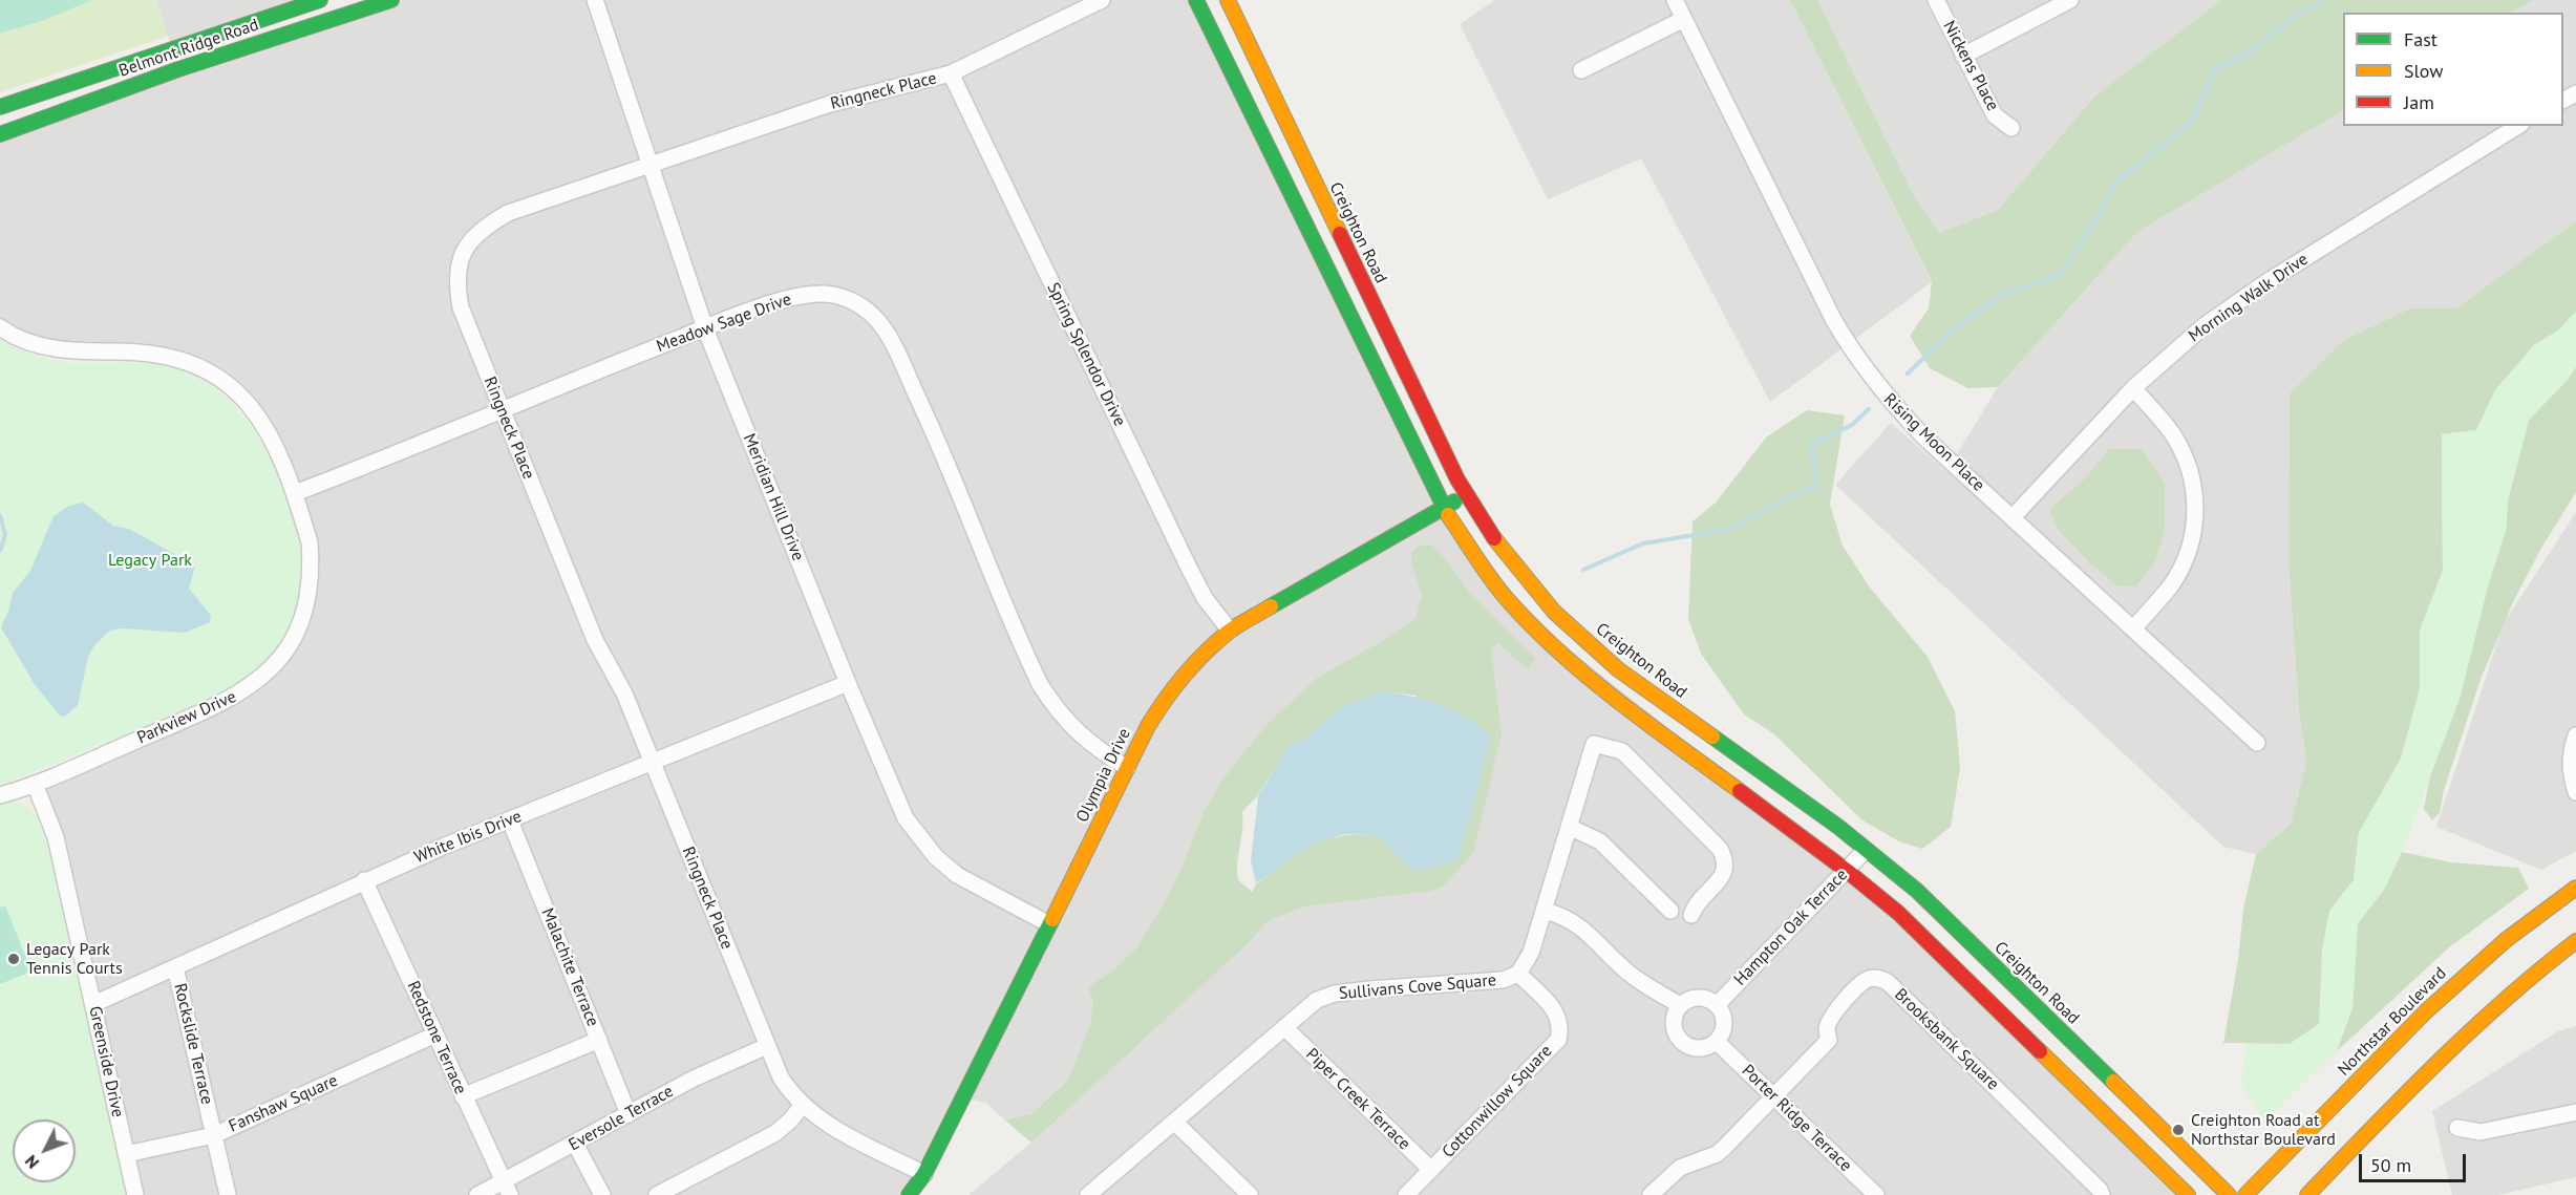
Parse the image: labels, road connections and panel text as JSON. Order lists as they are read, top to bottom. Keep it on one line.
{"streets":{"street":["Belmont Ridge Road","Nickens Place","Ringneck Place","Creighton Road","Morning Walk Drive","Meadow Sage Drive","Spring Splendor Drive","Rising Moon Place","Meridian Hill Drive","Parkview Drive","Olympia Drive","White Ibis Drive","Hampton Oak Terrace","Malachite Terrace","Sullivans Cove Square","Northstar Boulevard","Redstone Terrace","Brooksbank Square","Rockslide Terrace","Greenside Drive","Piper Creek Terrace","Cottonwillow Square","Fanshaw Square","Eversole Terrace","Porter Ridge Terrace"]},"crossings":[["Ringneck Place","Meadow Sage Drive"],["Ringneck Place","Spring Splendor Drive"],["Ringneck Place","Meridian Hill Drive"],["Ringneck Place","Olympia Drive"],["Ringneck Place","White Ibis Drive"],["Ringneck Place","Eversole Terrace"],["Creighton Road","Olympia Drive"],["Creighton Road","Hampton Oak Terrace"],["Morning Walk Drive","Rising Moon Place"],["Meadow Sage Drive","Meridian Hill Drive"],["Meadow Sage Drive","Parkview Drive"],["Meadow Sage Drive","Olympia Drive"],["Spring Splendor Drive","Olympia Drive"],["Meridian Hill Drive","Olympia Drive"],["Meridian Hill Drive","White Ibis Drive"],["Parkview Drive","Greenside Drive"],["White Ibis Drive","Malachite Terrace"],["White Ibis Drive","Redstone Terrace"],["White Ibis Drive","Rockslide Terrace"],["White Ibis Drive","Greenside Drive"],["Hampton Oak Terrace","Porter Ridge Terrace"],["Malachite Terrace","Eversole Terrace"],["Sullivans Cove Square","Piper Creek Terrace"],["Sullivans Cove Square","Cottonwillow Square"],["Redstone Terrace","Fanshaw Square"],["Redstone Terrace","Eversole Terrace"],["Brooksbank Square","Porter Ridge Terrace"],["Rockslide Terrace","Fanshaw Square"],["Greenside Drive","Fanshaw Square"],["Piper Creek Terrace","Cottonwillow Square"]],"parks":["Legacy Park"],"places":["Legacy Park Tennis Courts","Creighton Road at Northstar Boulevard"],"legend":["Fast","Slow","Jam"],"scale_bar":"50 m","north":"bottom left"}
